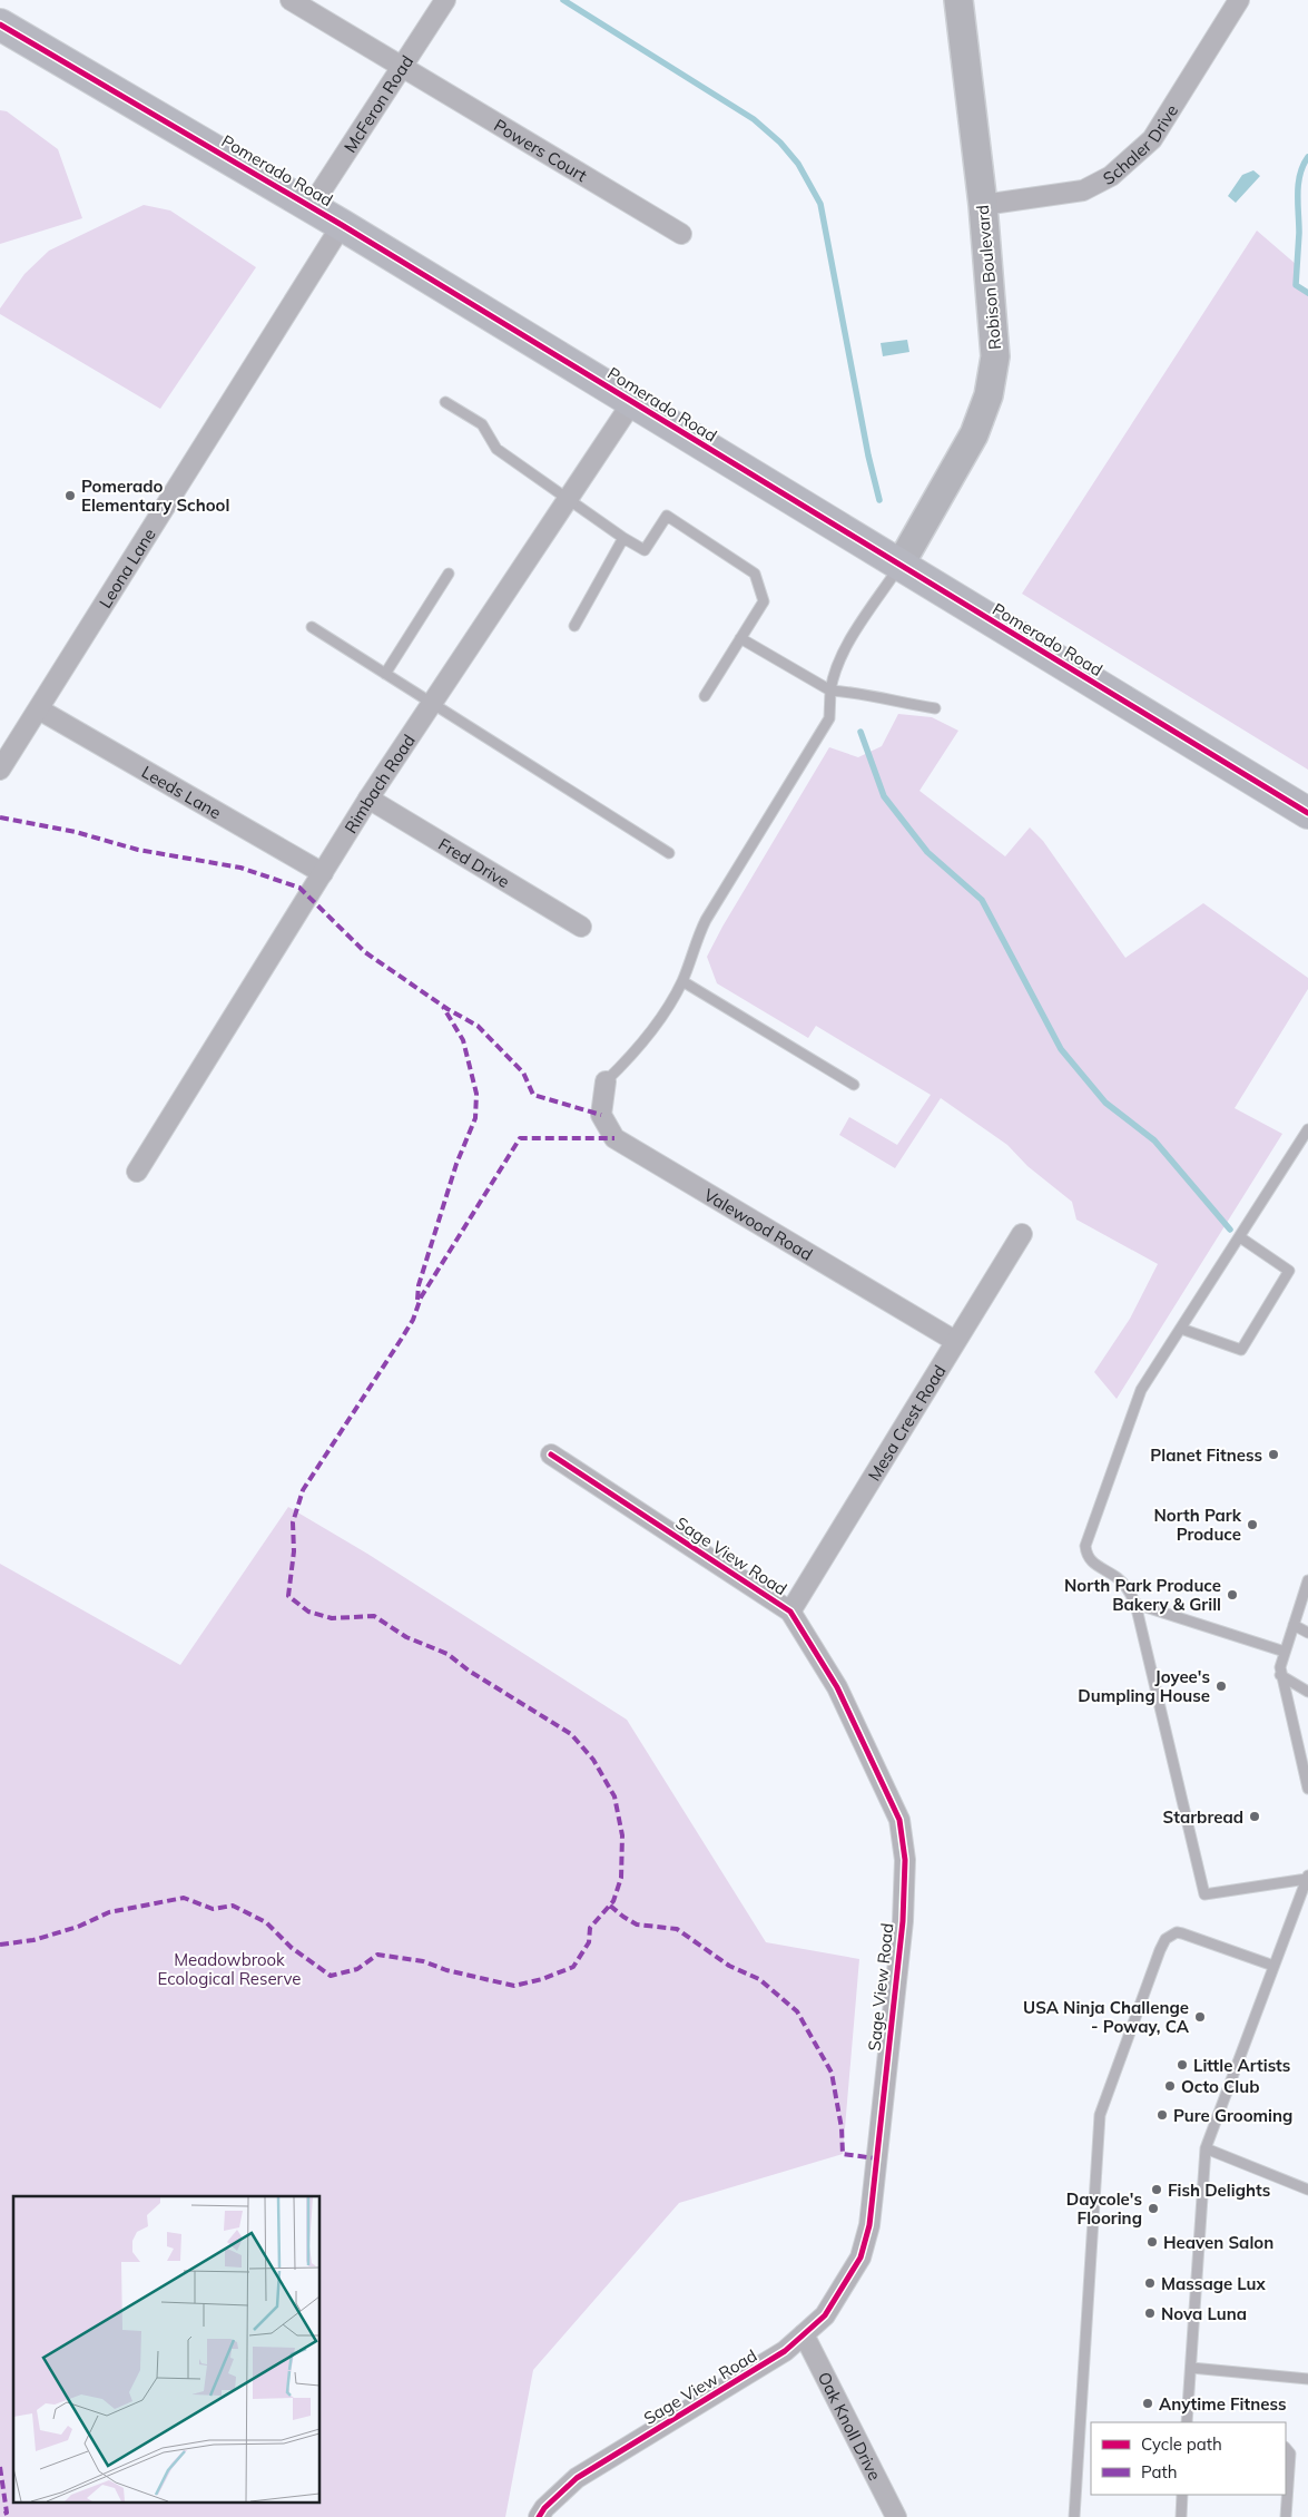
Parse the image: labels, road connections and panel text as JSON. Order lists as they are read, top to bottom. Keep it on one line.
{"streets":{"main road":["Pomerado Road"],"street":["McFeron Road","Schaler Drive","Powers Court","Robison Boulevard","Leona Lane","Rimbach Road","Leeds Lane","Fred Drive","Valewood Road","Mesa Crest Road","Sage View Road","Oak Knoll Drive"]},"crossings":[["McFeron Road","Powers Court"],["McFeron Road","Pomerado Road"],["Schaler Drive","Robison Boulevard"],["Pomerado Road","Robison Boulevard"],["Pomerado Road","Leona Lane"],["Pomerado Road","Rimbach Road"],["Leona Lane","Leeds Lane"],["Rimbach Road","Leeds Lane"],["Rimbach Road","Fred Drive"],["Valewood Road","Mesa Crest Road"],["Mesa Crest Road","Sage View Road"],["Sage View Road","Oak Knoll Drive"]],"parks":["Meadowbrook Ecological Reserve"],"places":["Pomerado Elementary School","Planet Fitness","North Park Produce","North Park Produce Bakery & Grill","Joyee's Dumpling House","Starbread","USA Ninja Challenge - Poway, CA","Little Artists","Octo Club","Pure Grooming","Fish Delights","Daycole's Flooring","Heaven Salon","Massage Lux","Nova Luna","Anytime Fitness"],"legend":["Cycle path","Path"]}
